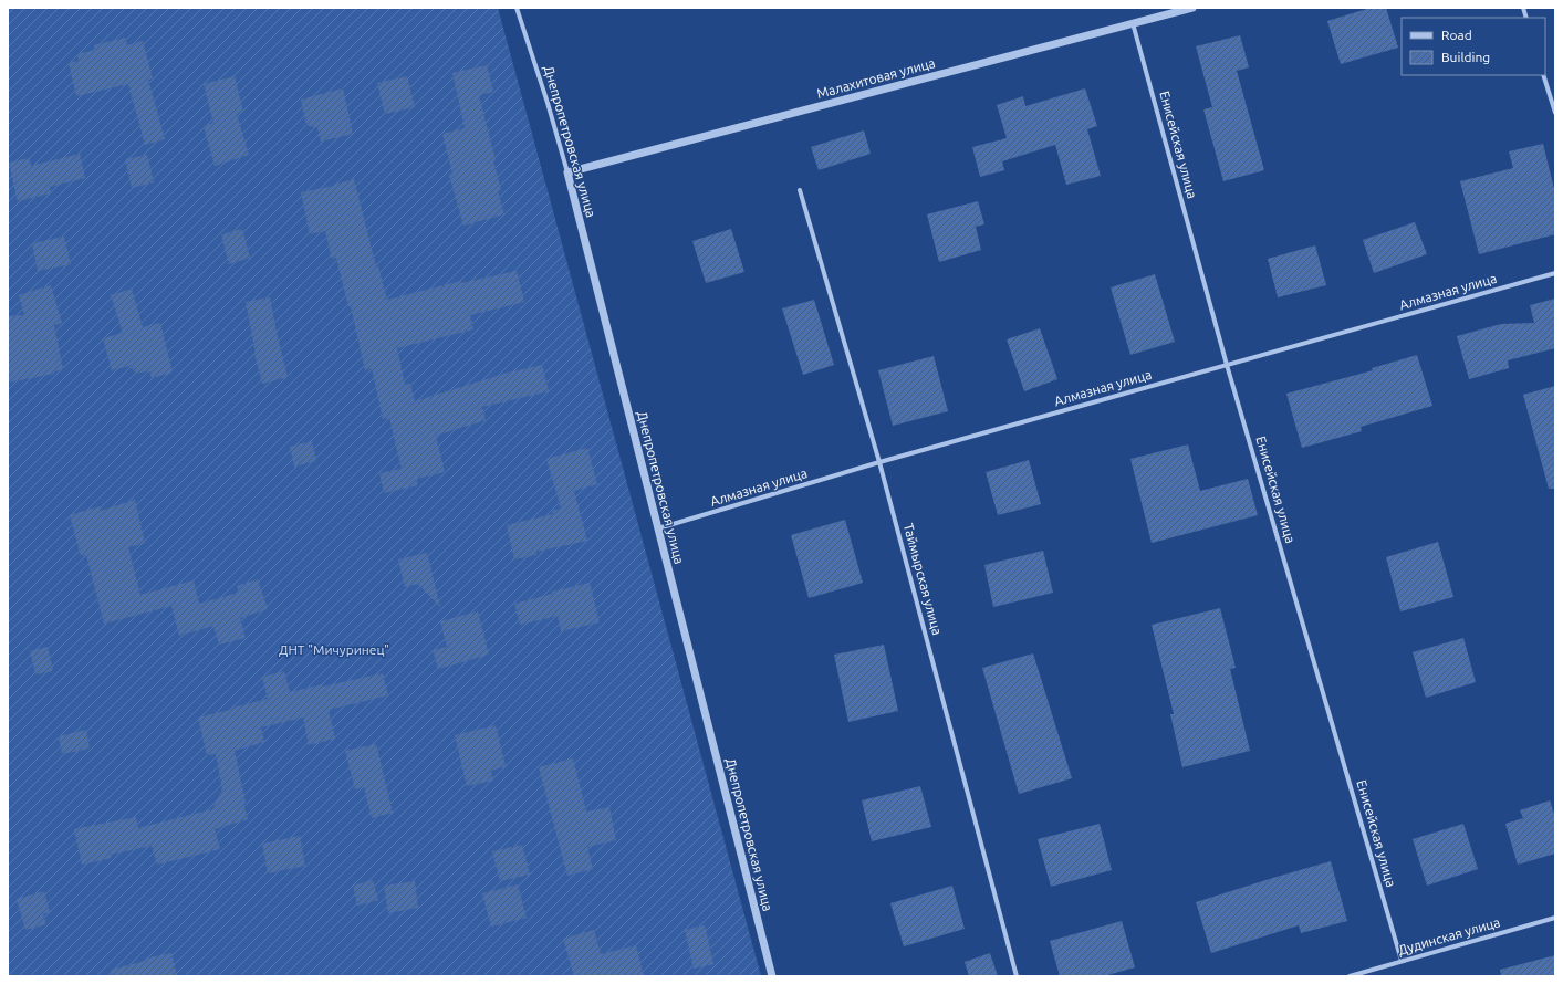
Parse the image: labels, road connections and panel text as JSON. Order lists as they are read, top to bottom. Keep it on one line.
{"streets":{"street":["Малахитовая улица","Днепропетровская улица","Енисейская улица","Алмазная улица","Таймырская улица","Дудинская улица"]},"crossings":[["Малахитовая улица","Днепропетровская улица"],["Малахитовая улица","Енисейская улица"],["Днепропетровская улица","Алмазная улица"],["Енисейская улица","Алмазная улица"],["Енисейская улица","Дудинская улица"],["Алмазная улица","Таймырская улица"]],"parks":["ДНТ \"Мичуринец\""],"legend":["Road","Building"]}
